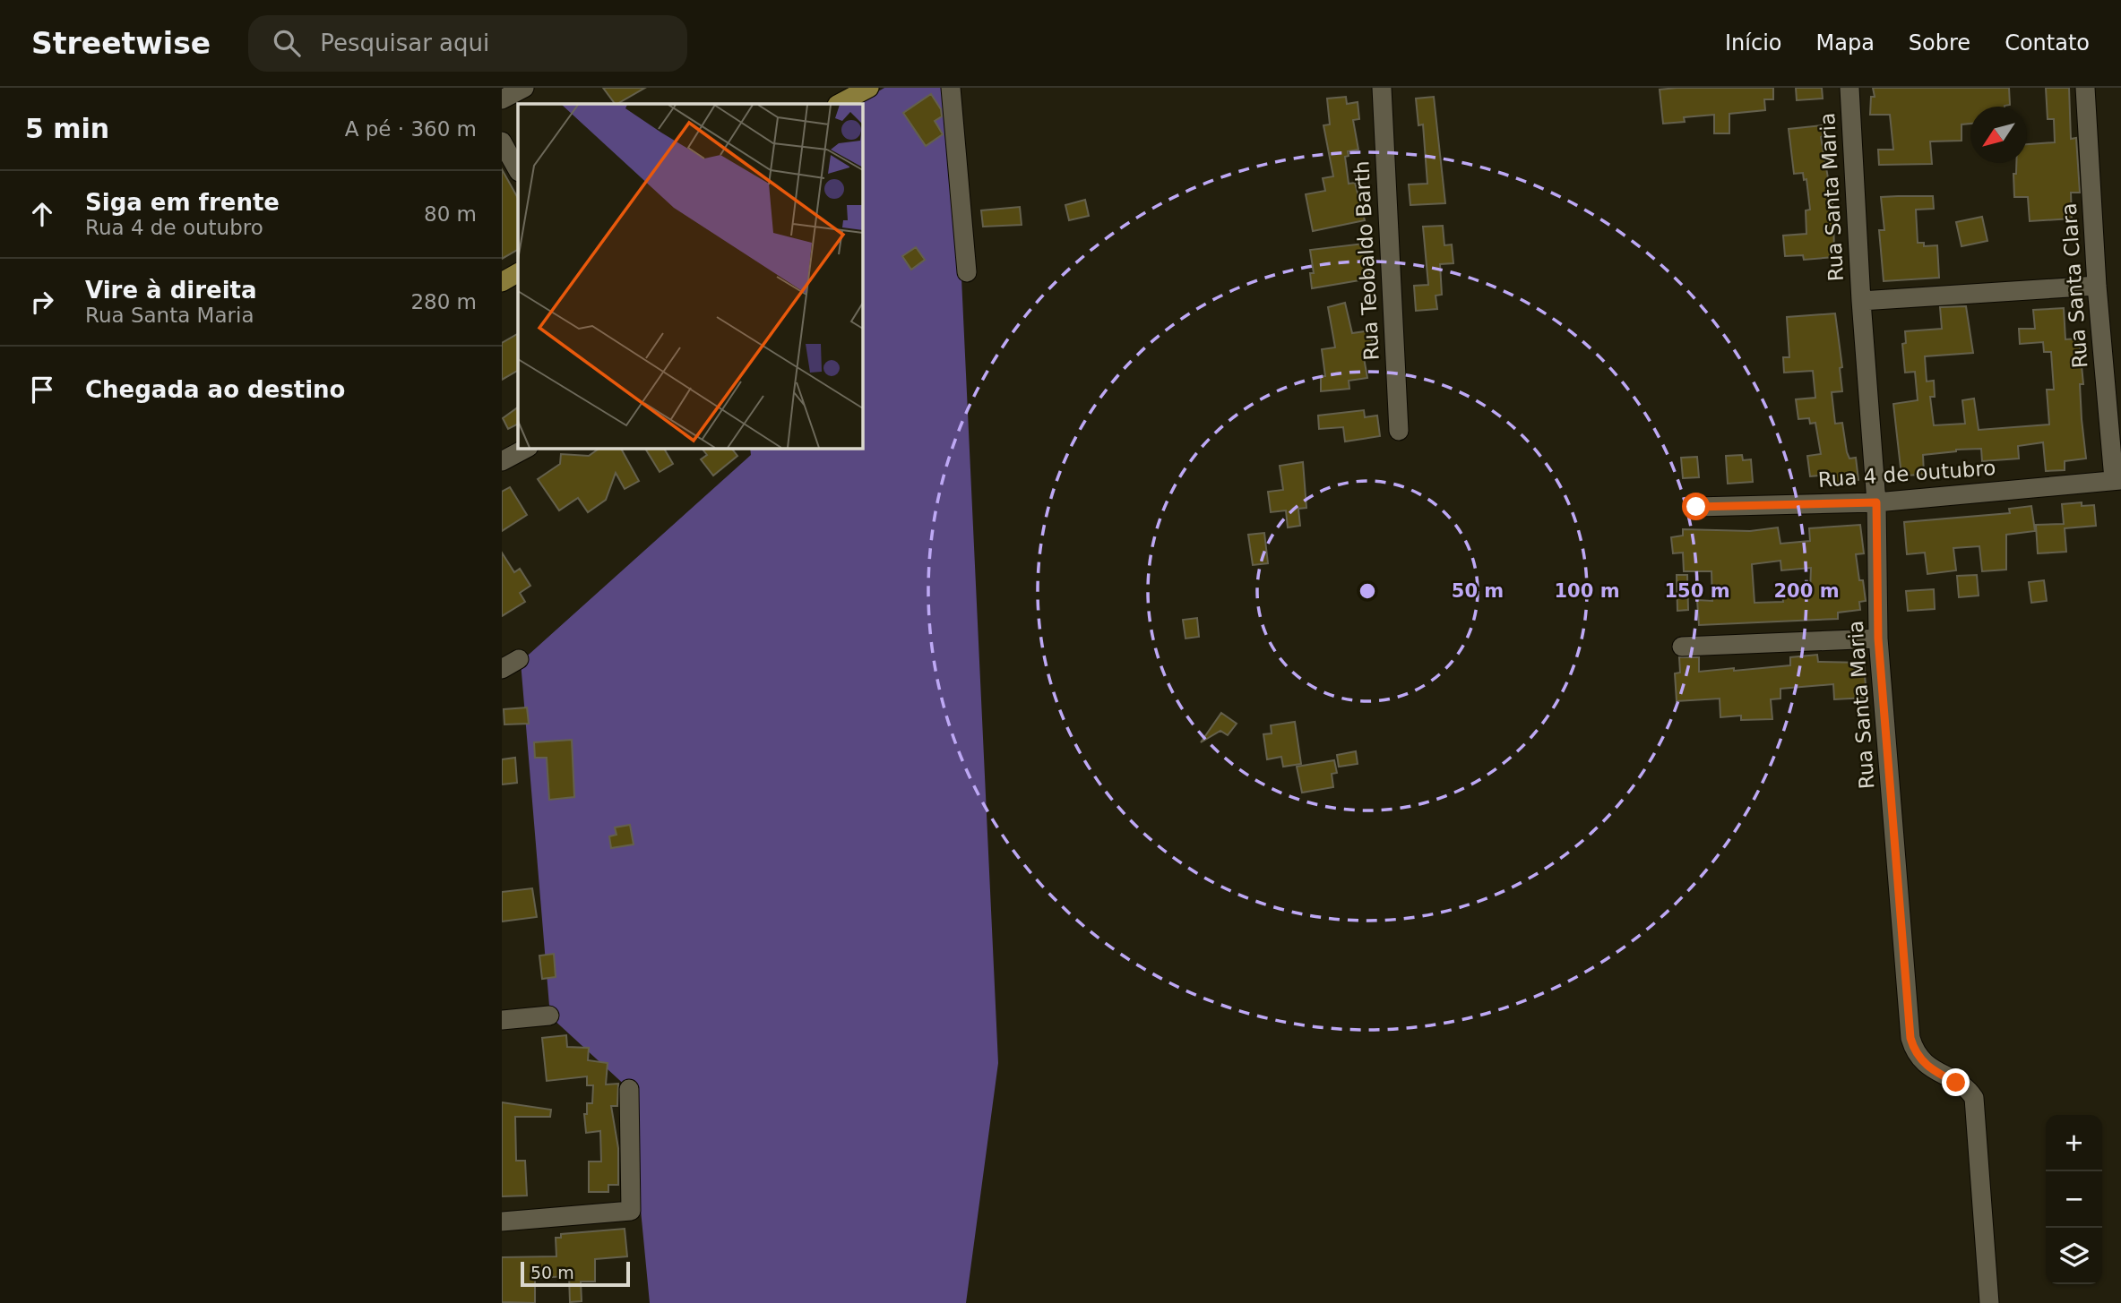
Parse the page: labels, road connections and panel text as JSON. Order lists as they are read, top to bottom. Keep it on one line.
{"streets":{"street":["Rua Santa Maria","Rua Teobaldo Barth","Rua Santa Clara","Rua 4 de outubro"]},"crossings":[["Rua Santa Maria","Rua 4 de outubro"],["Rua Santa Clara","Rua 4 de outubro"]],"scale_bar":"50 m","north":"bottom left","page":{"header":"Streetwise","search":"Pesquisar aqui","nav":["Início","Mapa","Sobre","Contato"],"heading":["5 min","A pé · 360 m"],"list":[["Siga em frente","Rua 4 de outubro","80 m"],["Vire à direita","Rua Santa Maria","280 m"],"Chegada ao destino"],"map_buttons":["+","−"],"scale":"50 m"},"rings":["50 m","100 m","150 m","200 m"]}
